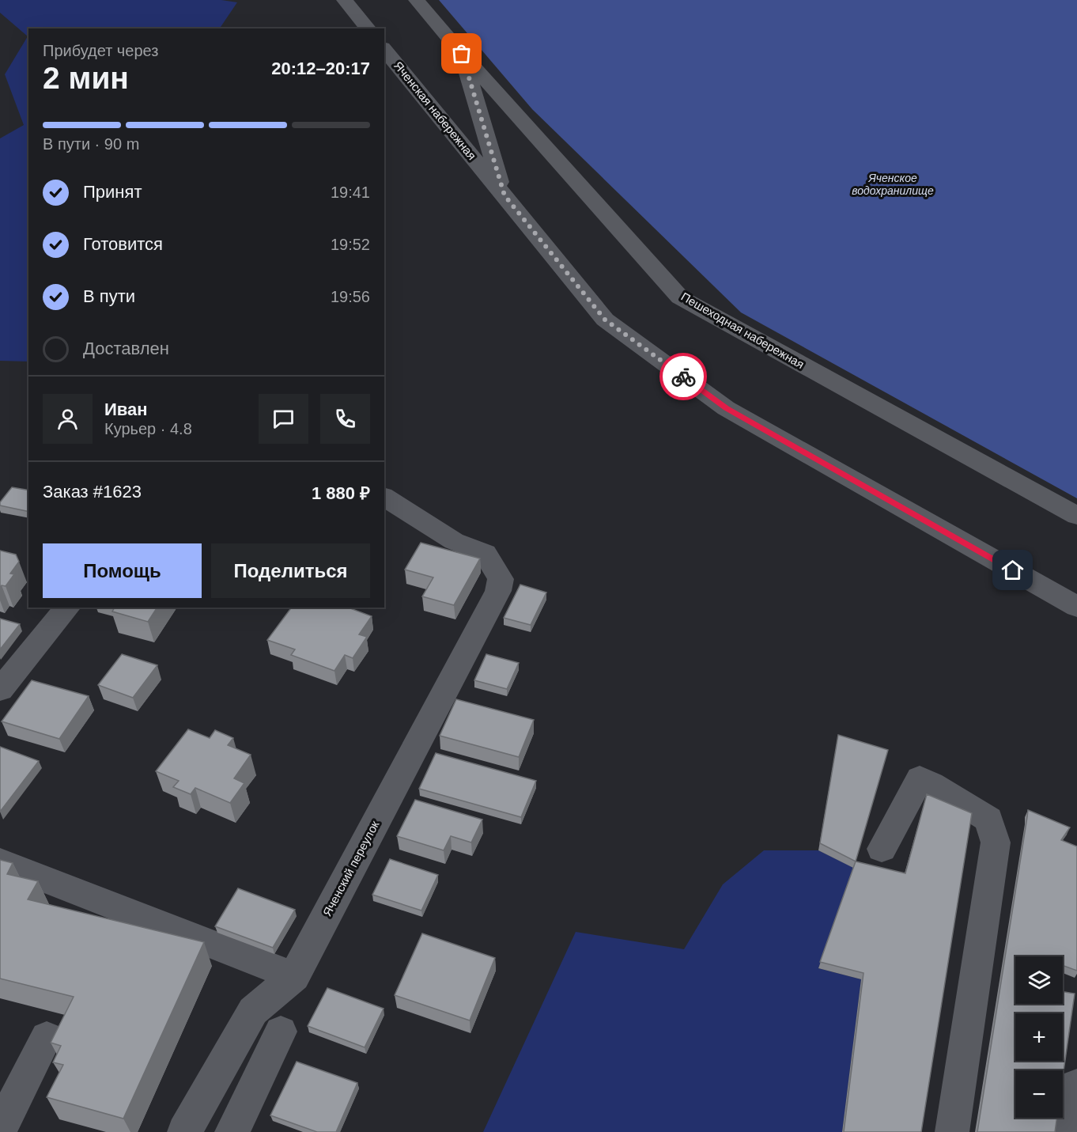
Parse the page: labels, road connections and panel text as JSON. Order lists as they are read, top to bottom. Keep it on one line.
{"streets":{"street":["Яченская набережная","Пешеходная набережная","Яченский переулок"]},"water":["Яченское водохранилище"],"page":{"heading":["2 мин","Прибудет через","20:12–20:17"],"panel":["Иван","Курьер · 4.8","Заказ #1623","1 880 ₽"],"bar":"В пути · 90 m","list":[["Принят","19:41"],["Готовится","19:52"],["В пути","19:56"],"Доставлен"],"buttons":["Помощь","Поделиться"],"map_buttons":["+","−"]}}
